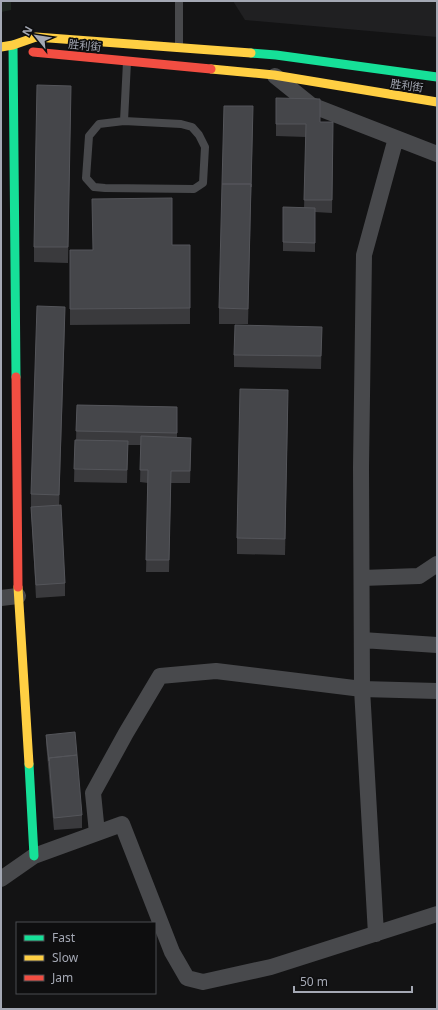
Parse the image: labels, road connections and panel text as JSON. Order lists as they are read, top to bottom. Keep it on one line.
{"streets":{"street":["胜利街"]},"legend":["Fast","Slow","Jam"],"scale_bar":"50 m","north":"top left"}
